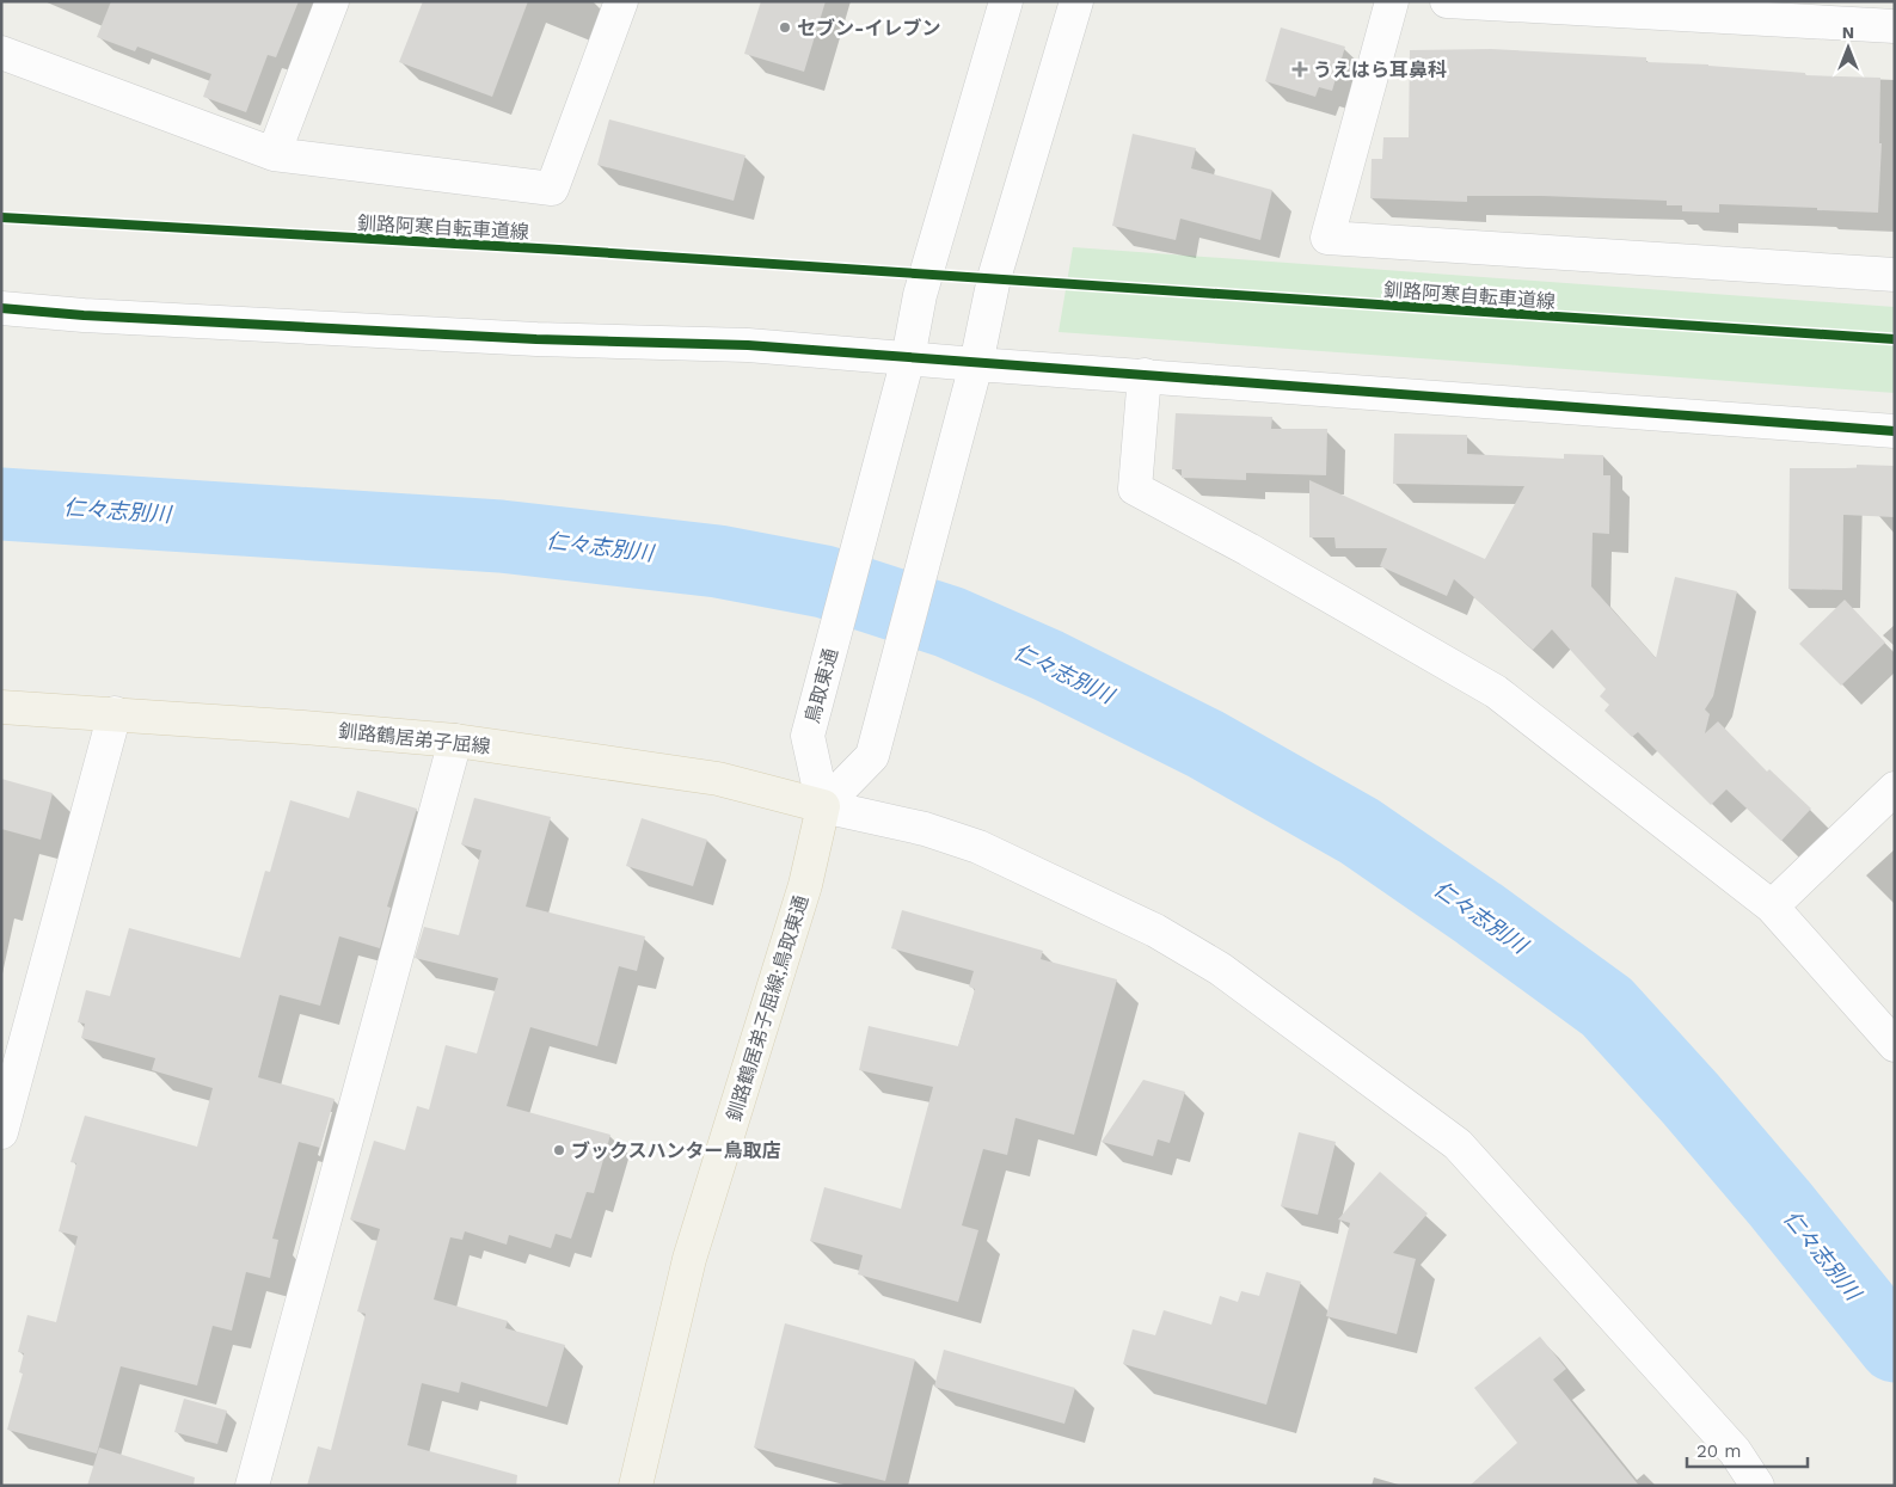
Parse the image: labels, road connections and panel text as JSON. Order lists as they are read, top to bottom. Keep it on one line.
{"streets":{"main road":["釧路鶴居弟子屈線","釧路鶴居弟子屈線;鳥取東通"],"street":["鳥取東通"],"cycle path":["釧路阿寒自転車道線"]},"crossings":[["鳥取東通","釧路鶴居弟子屈線"],["鳥取東通","釧路鶴居弟子屈線;鳥取東通"],["釧路鶴居弟子屈線","釧路鶴居弟子屈線;鳥取東通"]],"water":["仁々志別川"],"places":{"other":["セブン-イレブン","ブックスハンター鳥取店"],"health":["うえはら耳鼻科"]},"scale_bar":"20 m","north":"top"}
